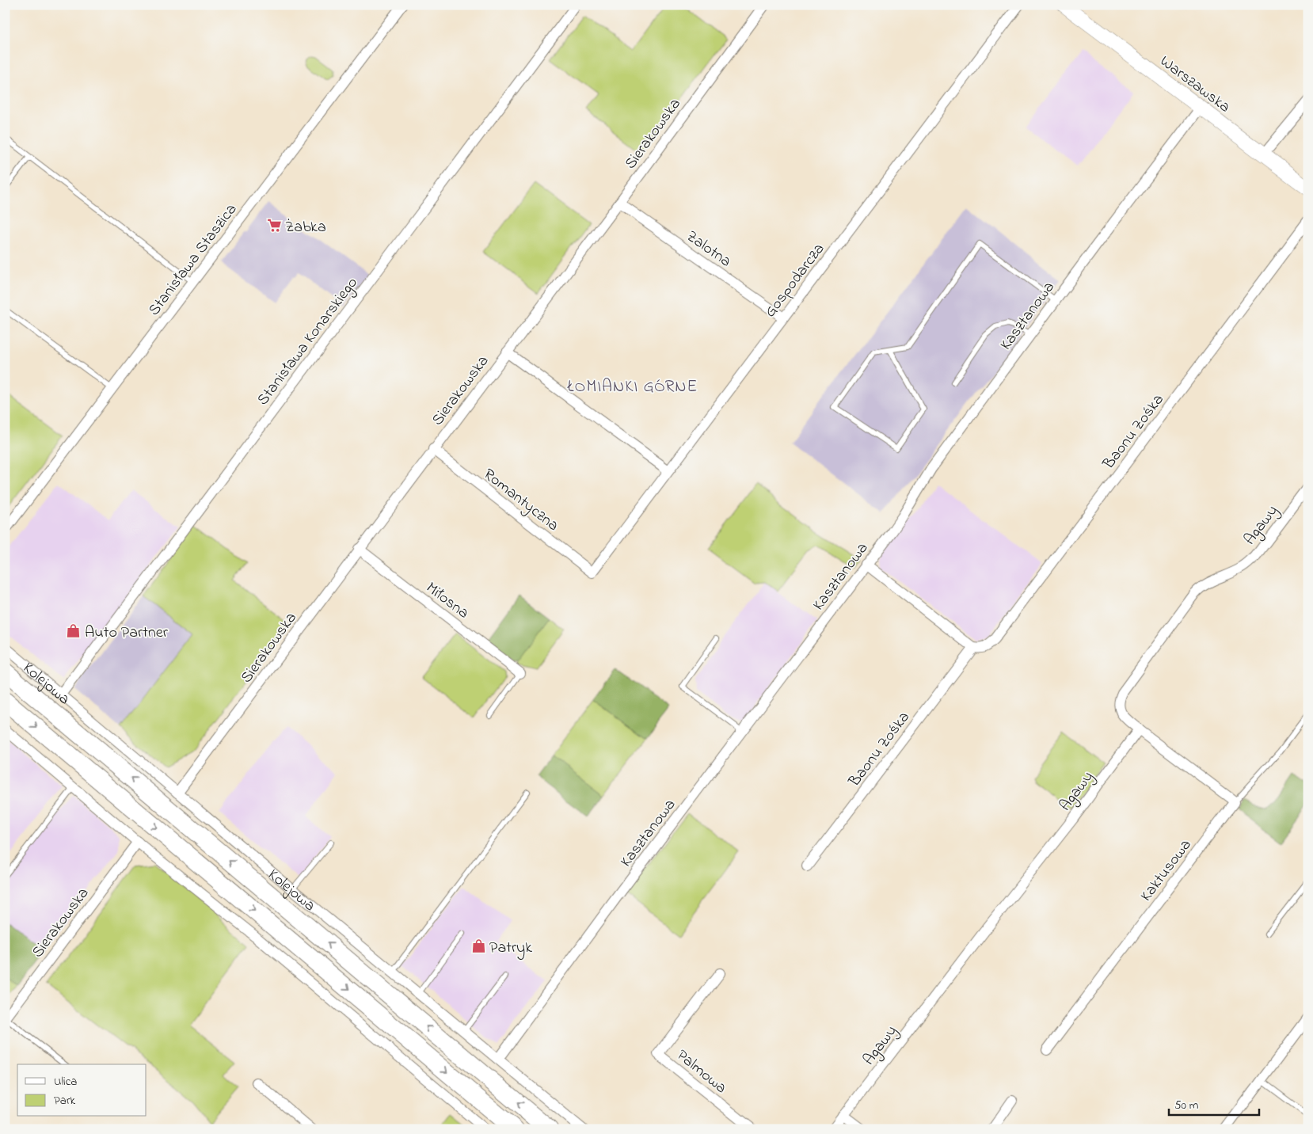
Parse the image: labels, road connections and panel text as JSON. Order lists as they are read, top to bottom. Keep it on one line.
{"streets":{"highway":["Kolejowa"],"street":["Warszawska","Sierakowska","Zalotna","Stanisława Staszica","Gospodarcza","Kasztanowa","Stanisława Konarskiego","Baonu Zośka","Romantyczna","Agawy","Miłosna","Kaktusowa","Palmowa"]},"crossings":[["Warszawska","Kasztanowa"],["Sierakowska","Zalotna"],["Sierakowska","Romantyczna"],["Sierakowska","Miłosna"],["Sierakowska","Kolejowa"],["Zalotna","Gospodarcza"],["Gospodarcza","Romantyczna"],["Kasztanowa","Kolejowa"],["Stanisława Konarskiego","Kolejowa"]],"districts":["ŁOMIANKI GÓRNE"],"places":{"supermarket":["Żabka"],"shop":["Auto Partner","Patryk"]},"legend":["Ulica","Park"],"scale_bar":"50 m"}
